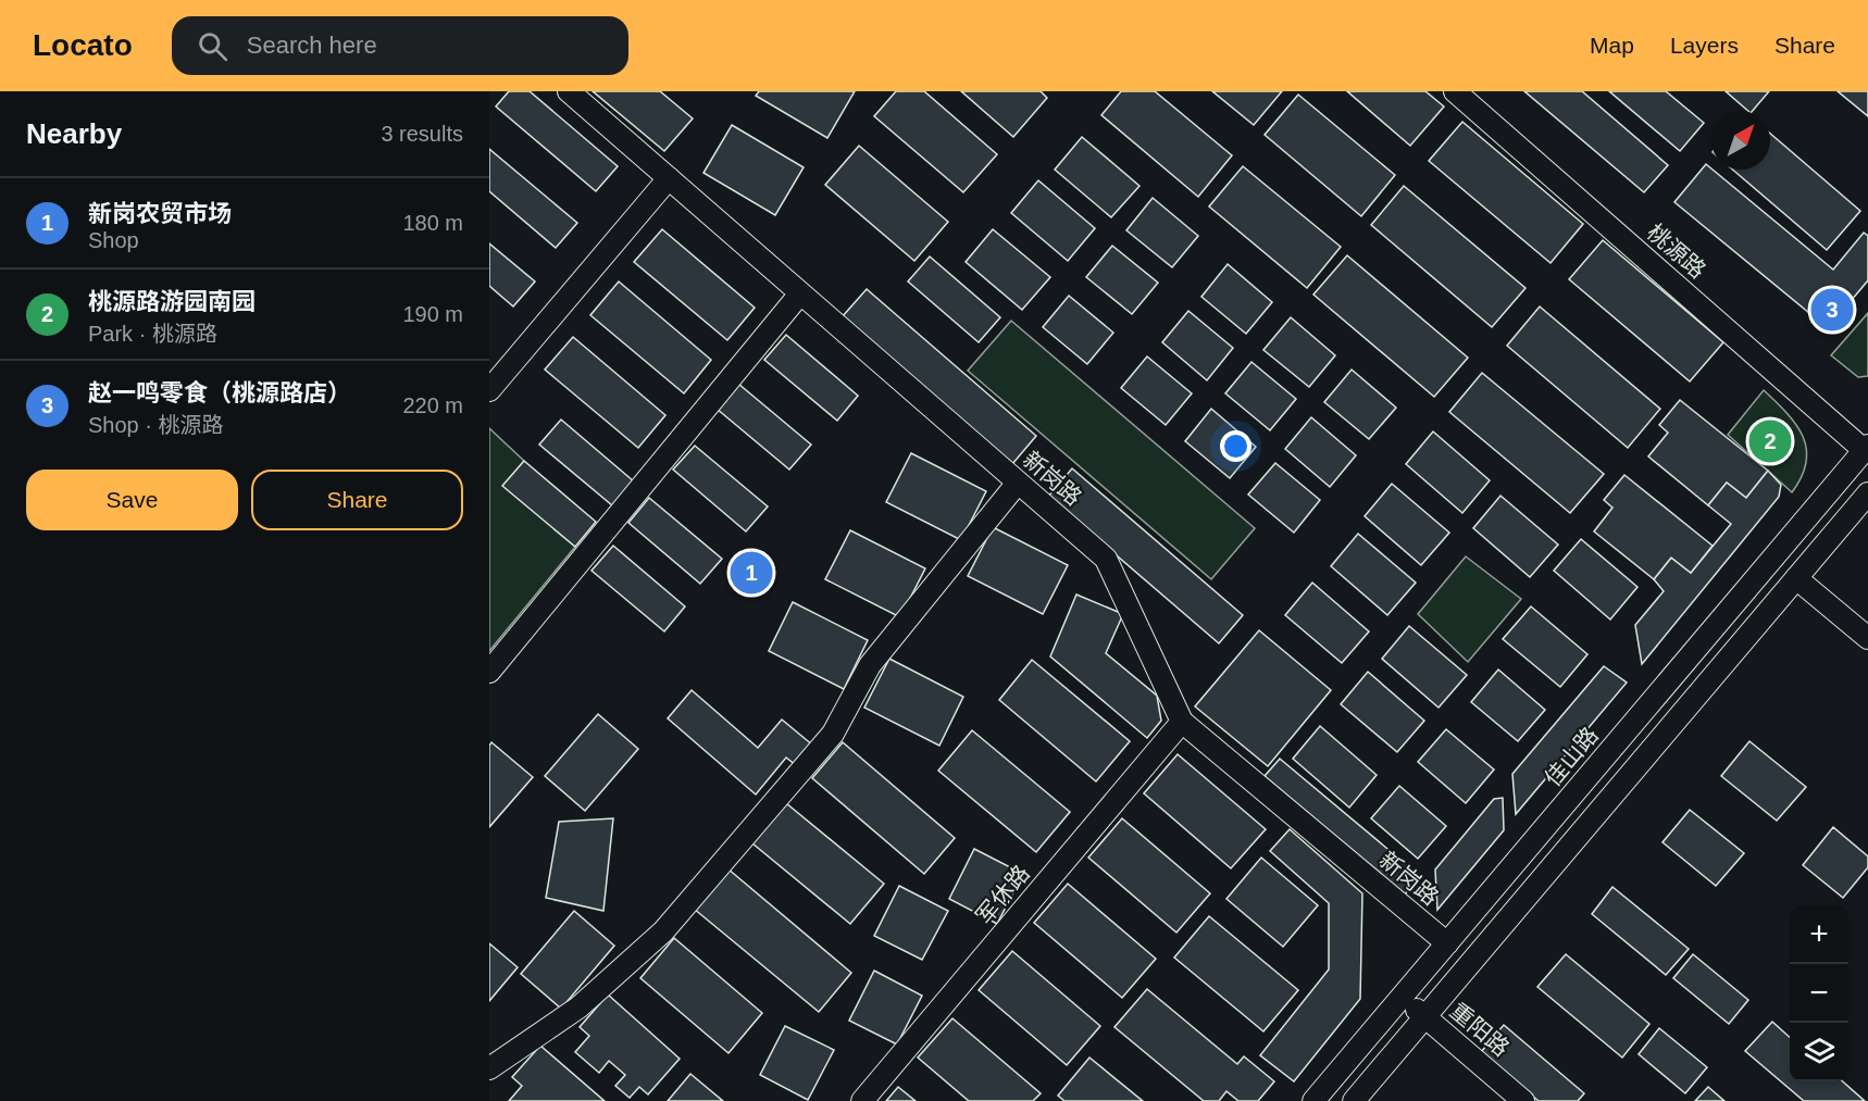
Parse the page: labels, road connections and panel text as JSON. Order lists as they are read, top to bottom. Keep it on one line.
{"streets":{"street":["桃源路","新岗路","佳山路","军休路","重阳路"]},"crossings":[["桃源路","佳山路"],["新岗路","佳山路"],["新岗路","军休路"],["佳山路","重阳路"]],"north":"top right","page":{"header":"Locato","search":"Search here","nav":["Map","Layers","Share"],"heading":["Nearby","3 results"],"list":[{"mark":"1","name":"新岗农贸市场","note":"Shop","value":"180 m"},{"mark":"2","name":"桃源路游园南园","note":"Park · 桃源路","value":"190 m"},{"mark":"3","name":"赵一鸣零食（桃源路店）","note":"Shop · 桃源路","value":"220 m"}],"pins":["3","2","1"],"buttons":["Save","Share"],"map_buttons":["+","−"]}}
